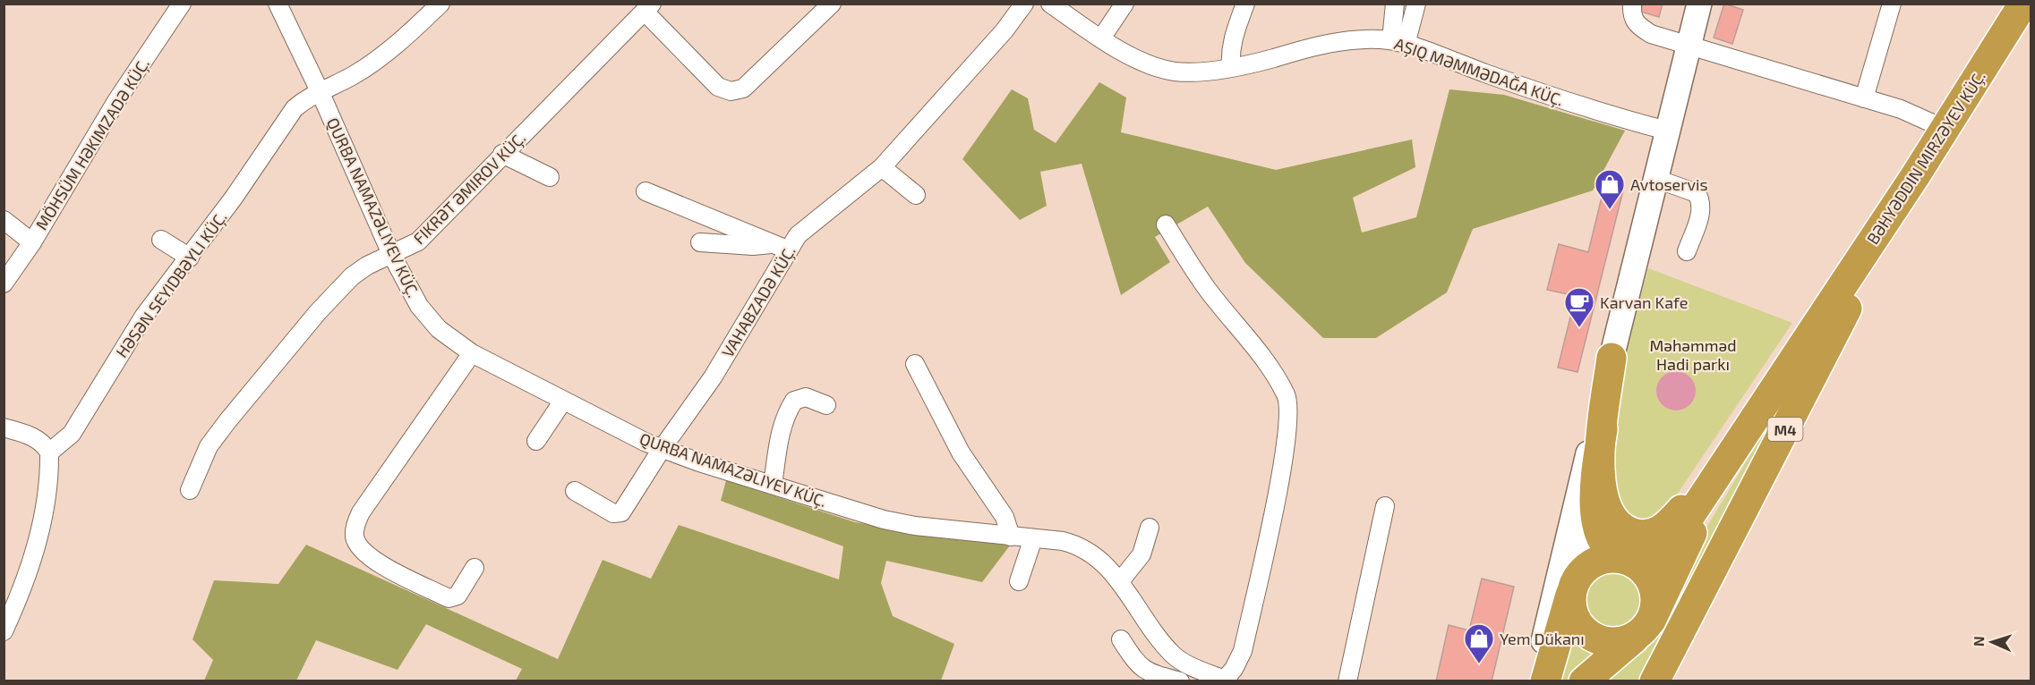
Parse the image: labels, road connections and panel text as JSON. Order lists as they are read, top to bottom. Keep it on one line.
{"streets":{"highway":["BƏHYƏDDIN MIRZƏYEV KÜÇ.","M4"],"street":["MÖHSÜM HƏKIMZADƏ KÜÇ.","FIKRƏT ƏMIROV KÜÇ.","QURBA NAMAZƏLIYEV KÜÇ.","HƏSƏN SEYIDBƏYLI KÜÇ.","VAHABZADƏ KÜÇ."]},"crossings":[["BƏHYƏDDIN MIRZƏYEV KÜÇ.","M4"],["FIKRƏT ƏMIROV KÜÇ.","QURBA NAMAZƏLIYEV KÜÇ."],["QURBA NAMAZƏLIYEV KÜÇ.","HƏSƏN SEYIDBƏYLI KÜÇ."],["QURBA NAMAZƏLIYEV KÜÇ.","VAHABZADƏ KÜÇ."]],"parks":["Məhəmməd Hadi parkı"],"places":{"shop":["Avtoservis","Yem Dükanı"],"cafe":["Karvan Kafe"]},"north":"left"}
